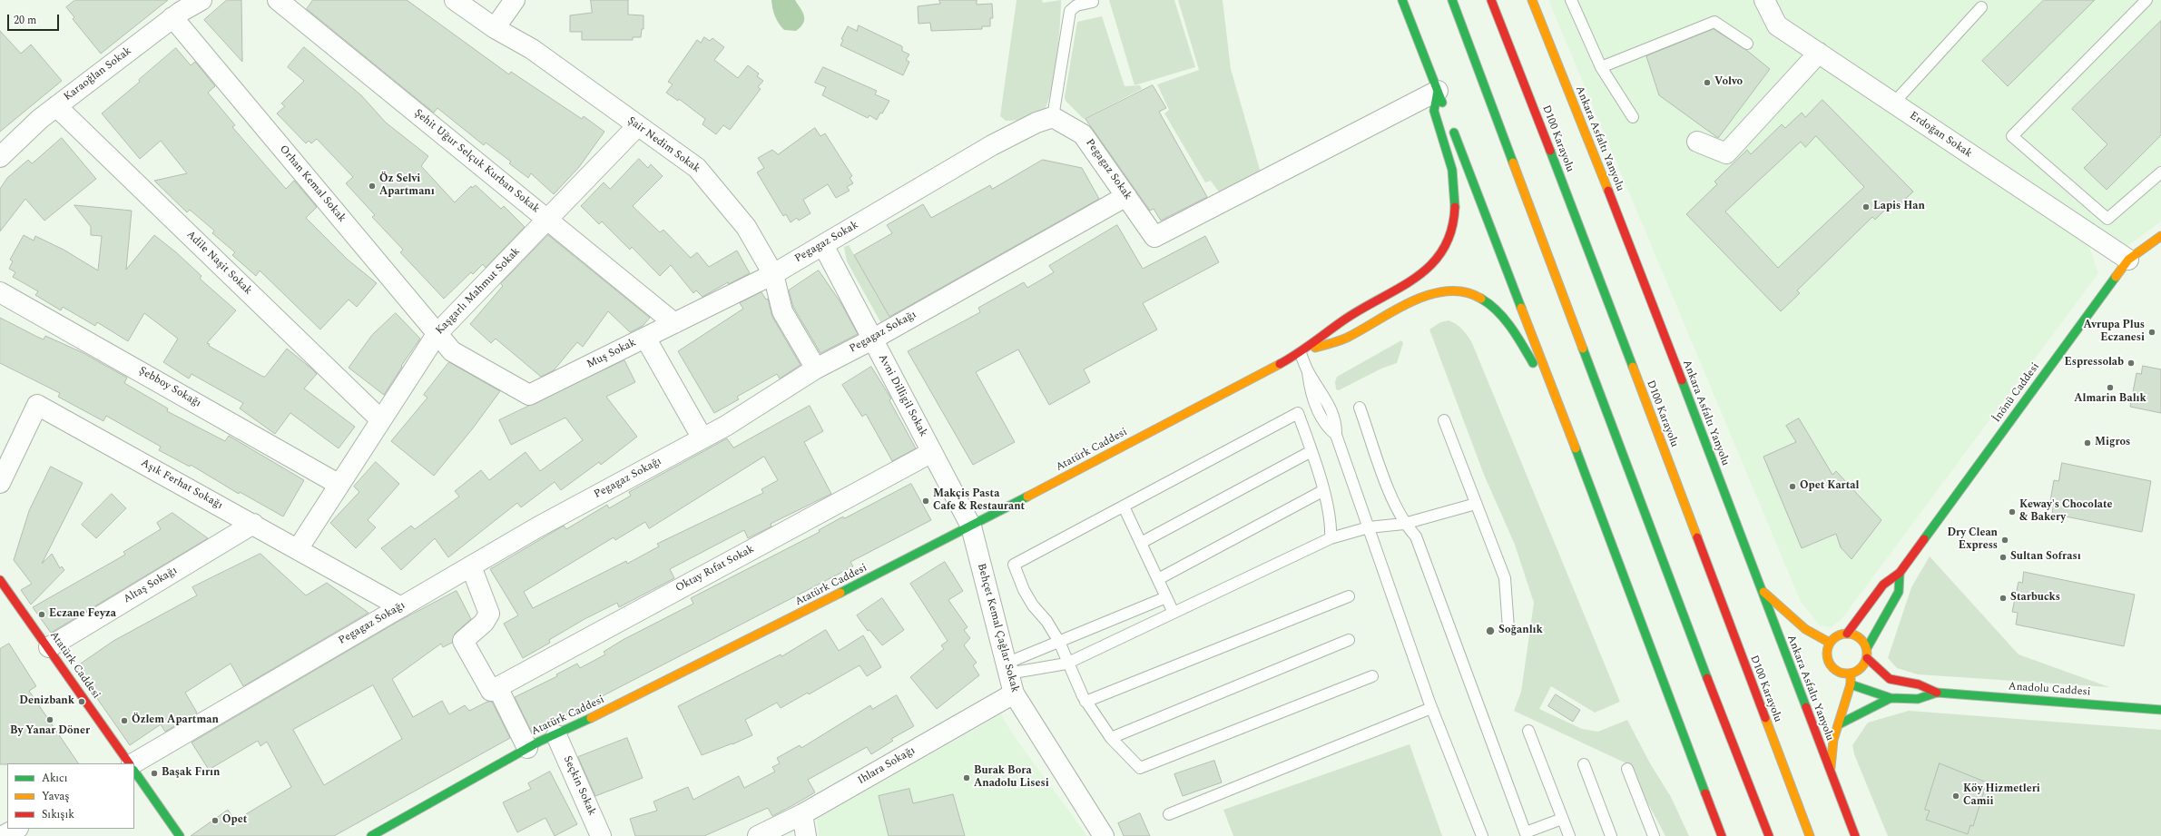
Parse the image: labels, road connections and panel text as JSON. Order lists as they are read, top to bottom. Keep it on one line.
{"streets":{"main road":["D100 Karayolu","Ankara Asfaltı Yanyolu","İnönü Caddesi","Atatürk Caddesi","Anadolu Caddesi"],"street":["Karaoğlan Sokak","Erdoğan Sokak","Şair Nedim Sokak","Şehit Uğur Selçuk Kurban Sokak","Pegagaz Sokak","Orhan Kemal Sokak","Adile Naşit Sokak","Kaşgarlı Mahmut Sokak","Pegagaz Sokağı","Muş Sokak","Şebboy Sokağı","Avni Dilligil Sokak","Aşık Ferhat Sokağı","Oktay Rıfat Sokak","Altaş Sokağı","Behçet Kemal Çağlar Sokak","Ihlara Sokağı","Seçkin Sokak"]},"crossings":[["Karaoğlan Sokak","Orhan Kemal Sokak"],["Karaoğlan Sokak","Adile Naşit Sokak"],["Erdoğan Sokak","İnönü Caddesi"],["Şair Nedim Sokak","Pegagaz Sokak"],["Şair Nedim Sokak","Kaşgarlı Mahmut Sokak"],["Şair Nedim Sokak","Pegagaz Sokağı"],["Şair Nedim Sokak","Muş Sokak"],["Şehit Uğur Selçuk Kurban Sokak","Kaşgarlı Mahmut Sokak"],["Şehit Uğur Selçuk Kurban Sokak","Muş Sokak"],["Pegagaz Sokak","Pegagaz Sokağı"],["Pegagaz Sokak","Muş Sokak"],["Pegagaz Sokak","Avni Dilligil Sokak"],["Orhan Kemal Sokak","Kaşgarlı Mahmut Sokak"],["Orhan Kemal Sokak","Muş Sokak"],["Adile Naşit Sokak","Kaşgarlı Mahmut Sokak"],["Kaşgarlı Mahmut Sokak","Şebboy Sokağı"],["Kaşgarlı Mahmut Sokak","Aşık Ferhat Sokağı"],["Pegagaz Sokağı","Avni Dilligil Sokak"],["Pegagaz Sokağı","Aşık Ferhat Sokağı"],["İnönü Caddesi","Anadolu Caddesi"],["Avni Dilligil Sokak","Atatürk Caddesi"],["Avni Dilligil Sokak","Oktay Rıfat Sokak"],["Avni Dilligil Sokak","Behçet Kemal Çağlar Sokak"],["Atatürk Caddesi","Altaş Sokağı"],["Atatürk Caddesi","Behçet Kemal Çağlar Sokak"],["Atatürk Caddesi","Seçkin Sokak"],["Aşık Ferhat Sokağı","Altaş Sokağı"],["Behçet Kemal Çağlar Sokak","Ihlara Sokağı"]],"places":["Volvo","Öz Selvi Apartmanı","Lapis Han","Avrupa Plus Eczanesi","Espressolab","Almarin Balık","Migros","Opet Kartal","Makçis Pasta Cafe & Restaurant","Keway's Chocolate & Bakery","Dry Clean Express","Sultan Sofrası","Starbucks","Eczane Feyza","Soğanlık","Denizbank","By Yanar Döner","Özlem Apartman","Başak Fırın","Burak Bora Anadolu Lisesi","Köy Hizmetleri Camii","Opet"],"legend":["Akıcı","Yavaş","Sıkışık"],"scale_bar":"20 m"}
